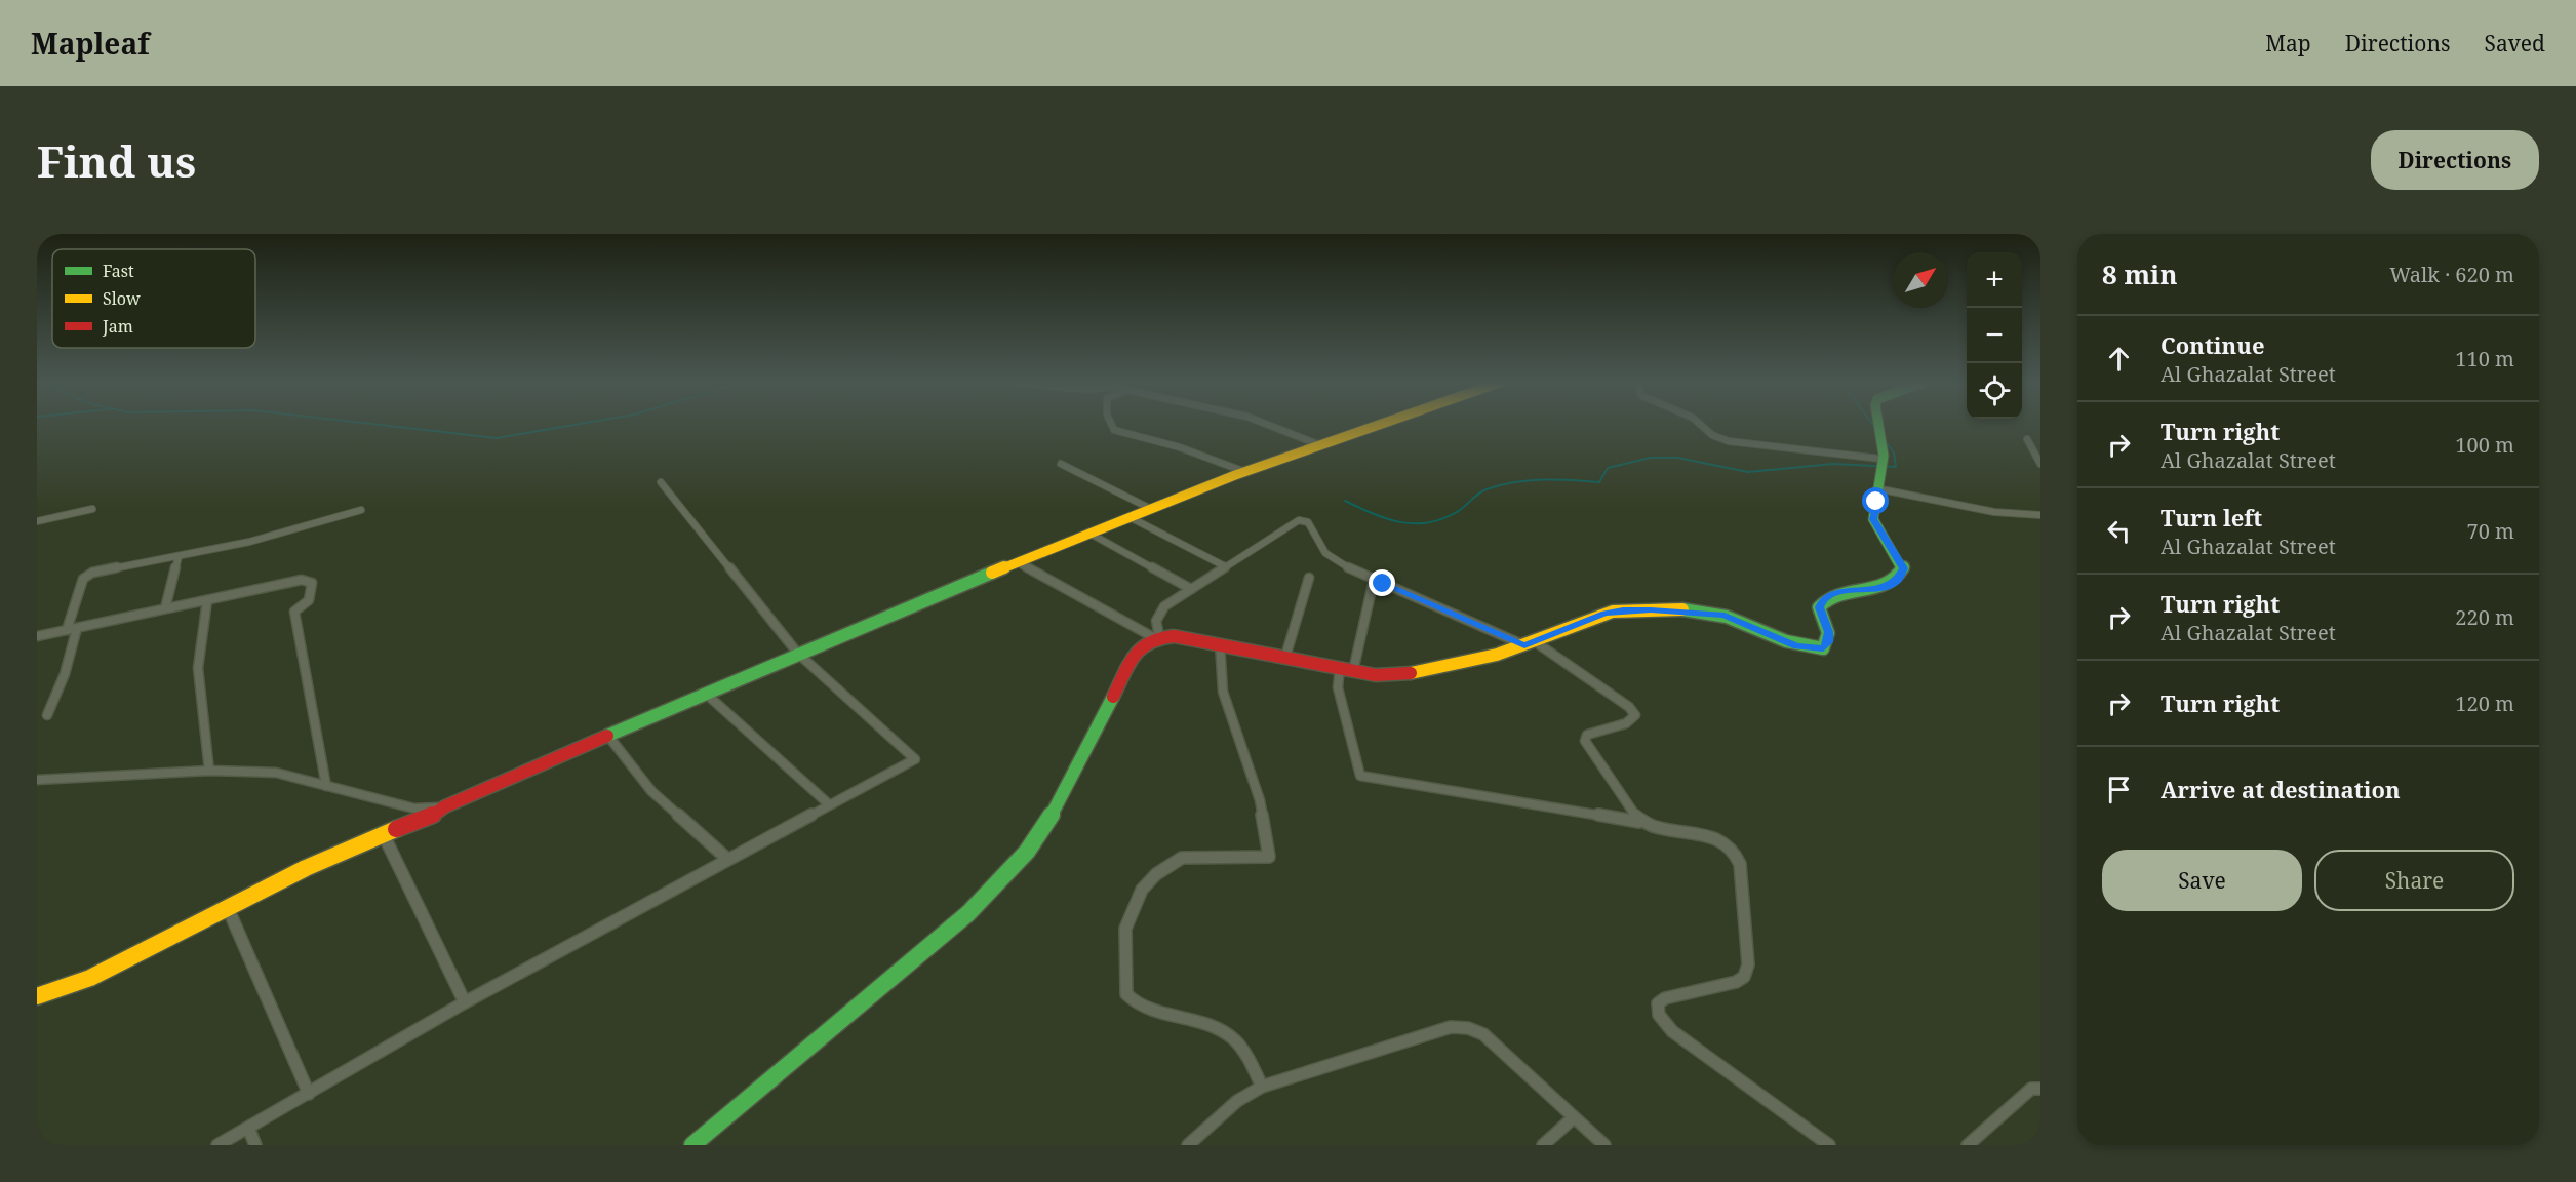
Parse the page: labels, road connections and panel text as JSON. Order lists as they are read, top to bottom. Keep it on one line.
{"legend":["Fast","Slow","Jam"],"north":"top right","page":{"header":"Mapleaf","nav":["Map","Directions","Saved"],"buttons":["Directions",["Save","Share"]],"title":"Find us","heading":["8 min","Walk · 620 m"],"map_buttons":["+","−"],"list":[["Continue","Al Ghazalat Street","110 m"],["Turn right","Al Ghazalat Street","100 m"],["Turn left","Al Ghazalat Street","70 m"],["Turn right","Al Ghazalat Street","220 m"],["Turn right","120 m"],"Arrive at destination"]}}
